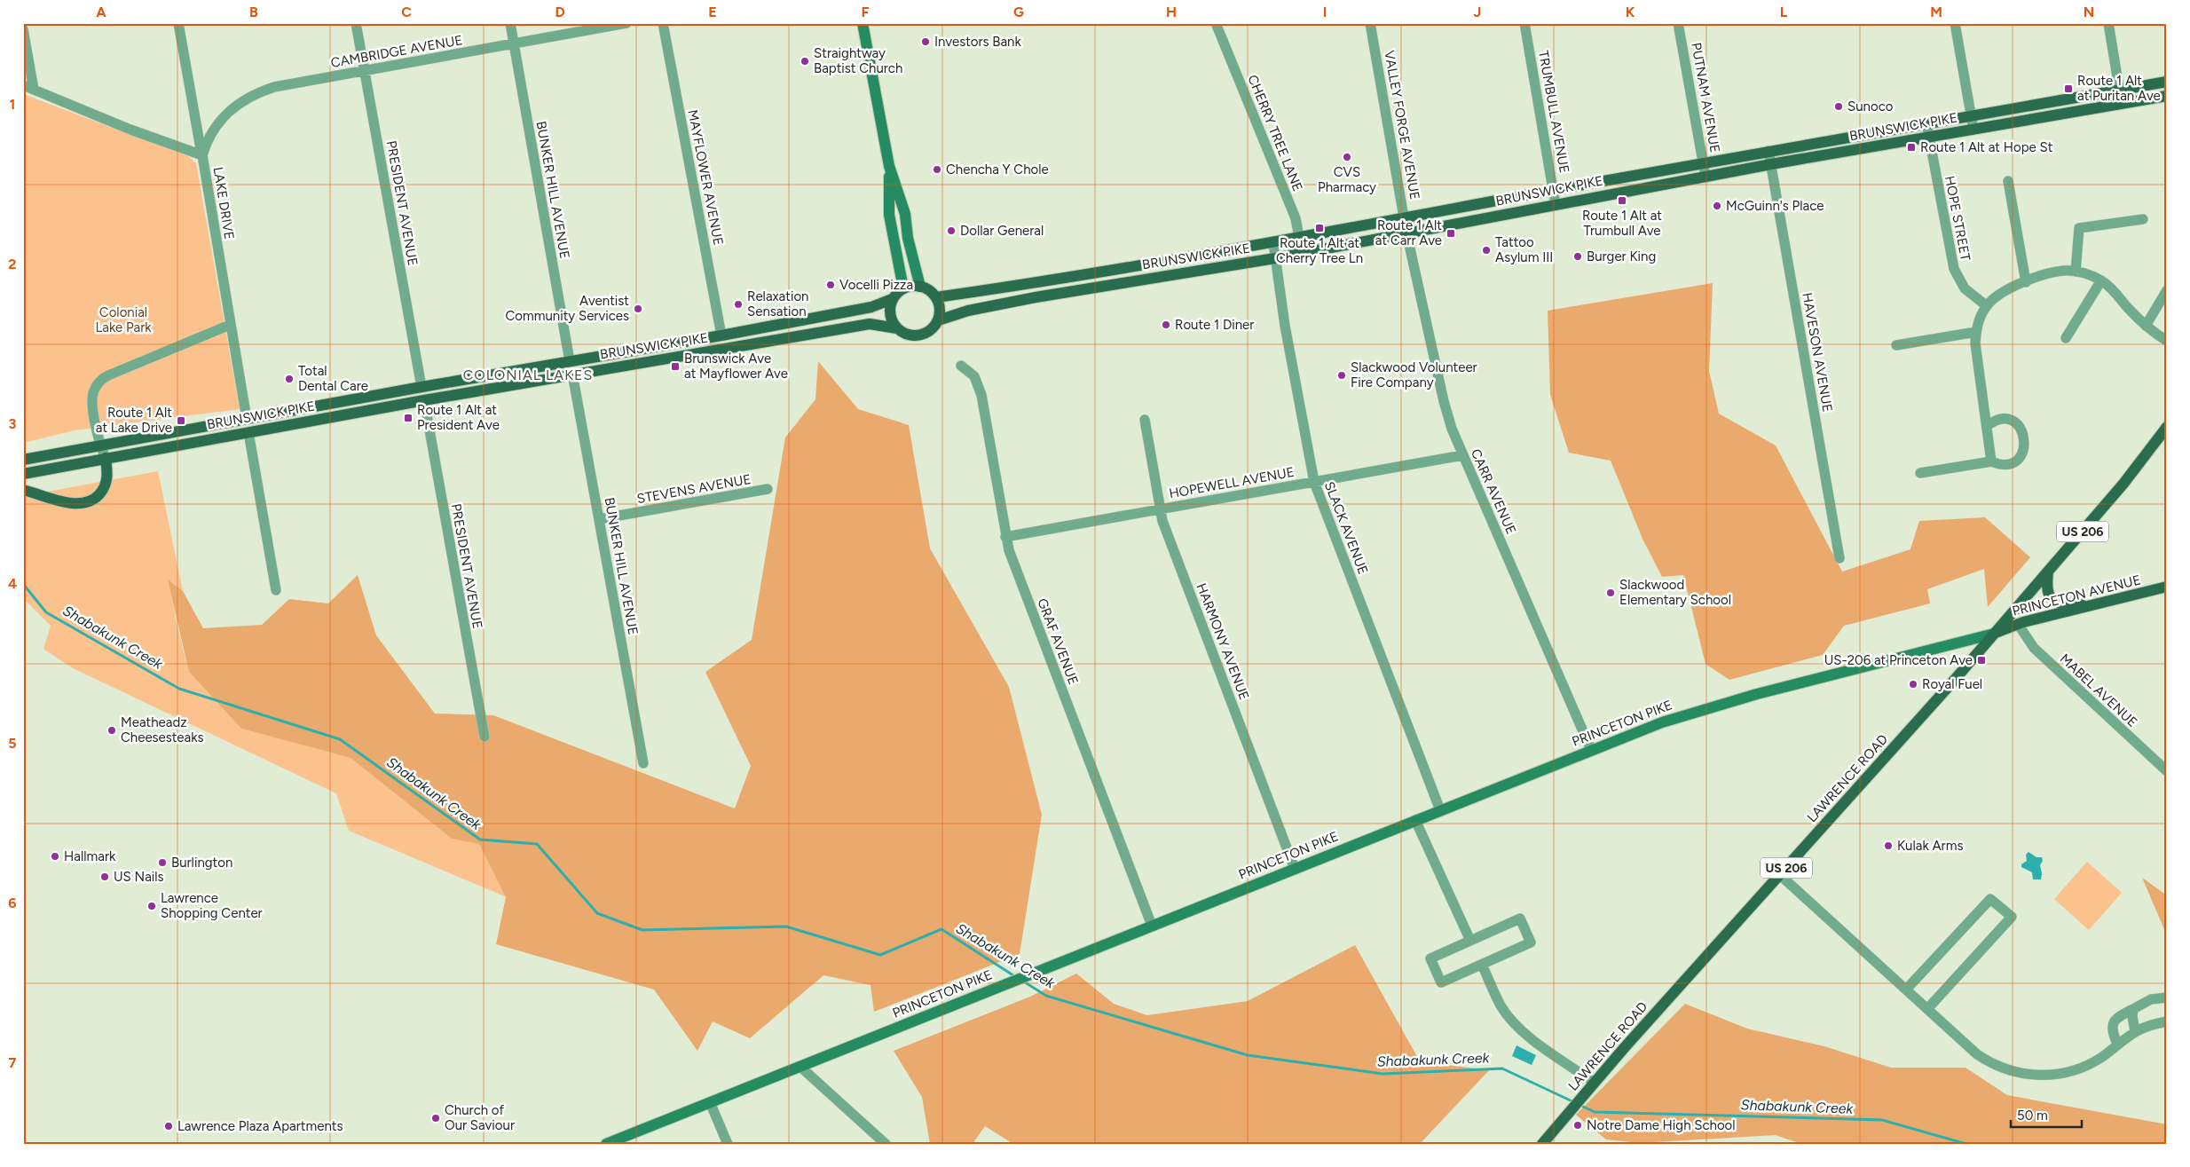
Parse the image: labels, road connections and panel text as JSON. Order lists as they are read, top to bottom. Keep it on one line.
{"streets":{"main road":["BRUNSWICK PIKE","US 206","PRINCETON AVENUE","PRINCETON PIKE","LAWRENCE ROAD"],"street":["CAMBRIDGE AVENUE","PUTNAM AVENUE","TRUMBULL AVENUE","VALLEY FORGE AVENUE","CHERRY TREE LANE","MAYFLOWER AVENUE","BUNKER HILL AVENUE","LAKE DRIVE","PRESIDENT AVENUE","HOPE STREET","HAVESON AVENUE","HOPEWELL AVENUE","STEVENS AVENUE","CARR AVENUE","SLACK AVENUE","GRAF AVENUE","HARMONY AVENUE","MABEL AVENUE"]},"crossings":[["CAMBRIDGE AVENUE","BUNKER HILL AVENUE"],["CAMBRIDGE AVENUE","LAKE DRIVE"],["CAMBRIDGE AVENUE","PRESIDENT AVENUE"],["PUTNAM AVENUE","BRUNSWICK PIKE"],["TRUMBULL AVENUE","BRUNSWICK PIKE"],["VALLEY FORGE AVENUE","BRUNSWICK PIKE"],["VALLEY FORGE AVENUE","CARR AVENUE"],["BRUNSWICK PIKE","CHERRY TREE LANE"],["BRUNSWICK PIKE","MAYFLOWER AVENUE"],["BRUNSWICK PIKE","BUNKER HILL AVENUE"],["BRUNSWICK PIKE","LAKE DRIVE"],["BRUNSWICK PIKE","PRESIDENT AVENUE"],["BRUNSWICK PIKE","HOPE STREET"],["BRUNSWICK PIKE","HAVESON AVENUE"],["BRUNSWICK PIKE","CARR AVENUE"],["BRUNSWICK PIKE","SLACK AVENUE"],["BUNKER HILL AVENUE","STEVENS AVENUE"],["HOPEWELL AVENUE","CARR AVENUE"],["HOPEWELL AVENUE","SLACK AVENUE"],["HOPEWELL AVENUE","GRAF AVENUE"],["HOPEWELL AVENUE","HARMONY AVENUE"],["CARR AVENUE","PRINCETON PIKE"],["SLACK AVENUE","PRINCETON PIKE"],["PRINCETON AVENUE","MABEL AVENUE"],["PRINCETON AVENUE","PRINCETON PIKE"],["PRINCETON AVENUE","LAWRENCE ROAD"],["GRAF AVENUE","PRINCETON PIKE"],["HARMONY AVENUE","PRINCETON PIKE"],["PRINCETON PIKE","LAWRENCE ROAD"]],"districts":["COLONIAL LAKES"],"water":["Shabakunk Creek"],"parks":["Colonial Lake Park"],"places":{"other":["Investors Bank","Straightway Baptist Church","Sunoco","CVS Pharmacy","Chencha Y Chole","McGuinn's Place","Dollar General","Tattoo Asylum III","Burger King","Vocelli Pizza","Relaxation Sensation","Aventist Community Services","Route 1 Diner","Slackwood Volunteer Fire Company","Total Dental Care","Slackwood Elementary School","Royal Fuel","Meatheadz Cheesesteaks","Kulak Arms","Hallmark","Burlington","US Nails","Lawrence Shopping Center","Church of Our Saviour","Notre Dame High School","Lawrence Plaza Apartments"],"transit":["Route 1 Alt at Puritan Ave","Route 1 Alt at Hope St","Route 1 Alt at Trumbull Ave","Route 1 Alt at Cherry Tree Ln","Route 1 Alt at Carr Ave","Brunswick Ave at Mayflower Ave","Route 1 Alt at President Ave","Route 1 Alt at Lake Drive","US-206 at Princeton Ave"]},"scale_bar":"50 m","grid":{"columns":["A","B","C","D","E","F","G","H","I","J","K","L","M","N"],"rows":["1","2","3","4","5","6","7"]}}
